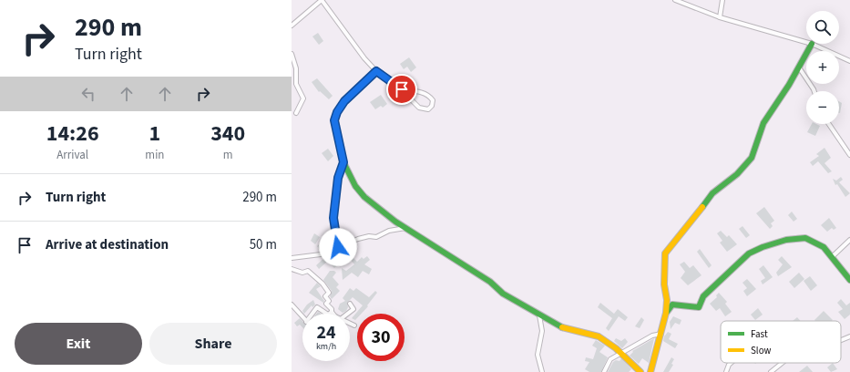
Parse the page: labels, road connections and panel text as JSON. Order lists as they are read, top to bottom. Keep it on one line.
{"legend":["Fast","Slow"],"page":{"turn":["290 m","Turn right"],"map_buttons":["+","−"],"eta":["14:26","Arrival","1","min","340","m"],"list":[{"name":"Turn right","value":"290 m"},{"name":"Arrive at destination","value":"50 m"}],"speed":"24 km/h","limit":"30","buttons":["Exit","Share"]}}
